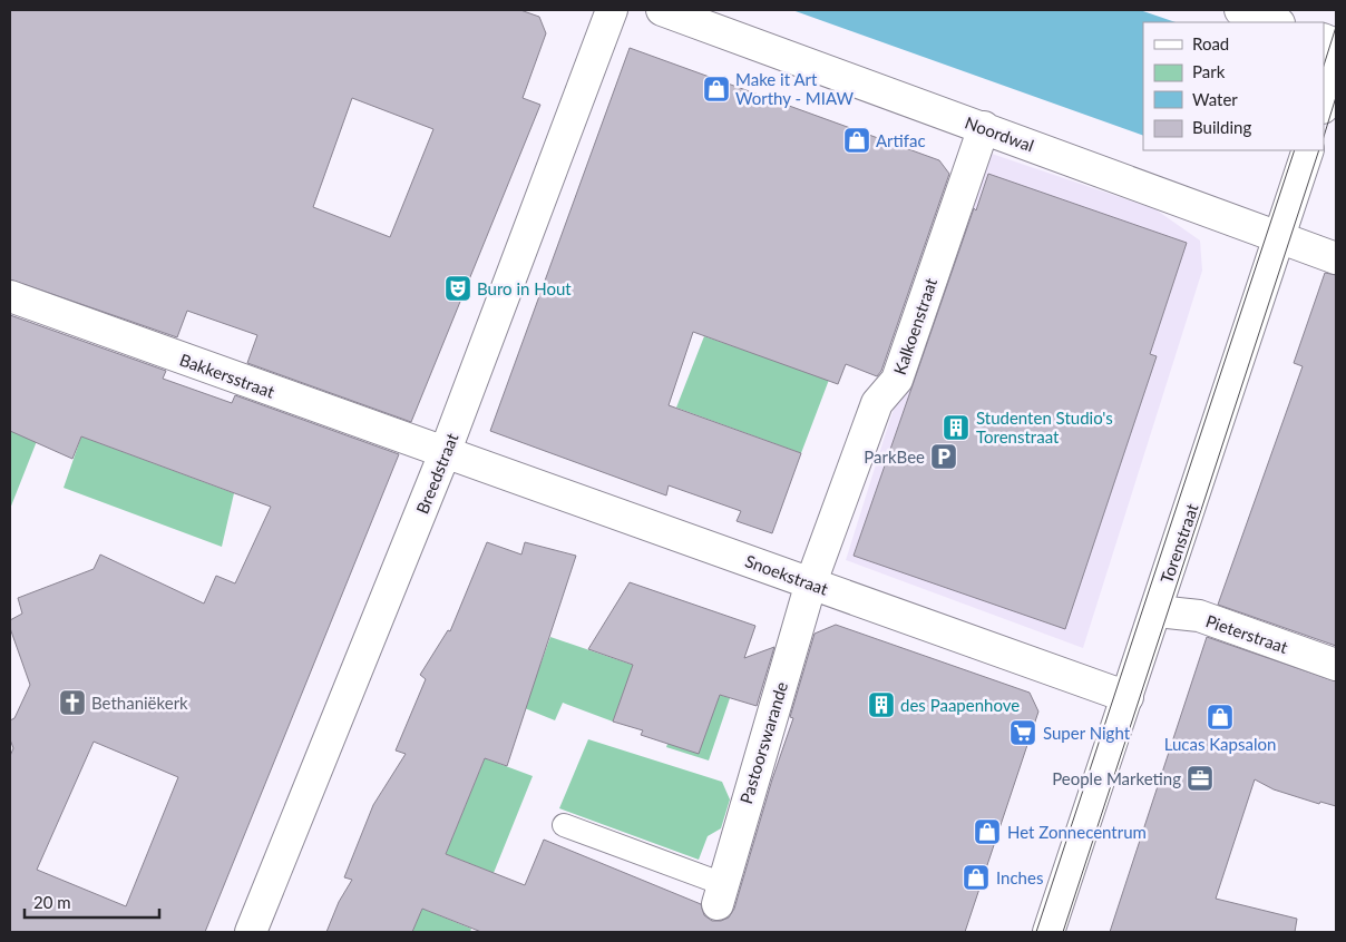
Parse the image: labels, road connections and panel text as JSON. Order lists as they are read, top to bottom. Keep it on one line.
{"streets":{"street":["Noordwal","Kalkoenstraat","Bakkersstraat","Breedstraat","Torenstraat","Snoekstraat","Pieterstraat","Pastoorswarande"]},"crossings":[["Noordwal","Kalkoenstraat"],["Noordwal","Torenstraat"],["Kalkoenstraat","Snoekstraat"],["Kalkoenstraat","Pastoorswarande"],["Bakkersstraat","Breedstraat"],["Bakkersstraat","Snoekstraat"],["Breedstraat","Snoekstraat"],["Torenstraat","Snoekstraat"],["Torenstraat","Pieterstraat"],["Snoekstraat","Pastoorswarande"]],"places":{"shop":["Make it Art Worthy - MIAW","Artifac","Lucas Kapsalon","Het Zonnecentrum","Inches"],"theatre":["Buro in Hout"],"building":["Studenten Studio's Torenstraat","des Paapenhove"],"parking":["ParkBee"],"church":["Bethaniëkerk"],"supermarket":["Super Night"],"office":["People Marketing"]},"legend":["Road","Park","Water","Building"],"scale_bar":"20 m"}
